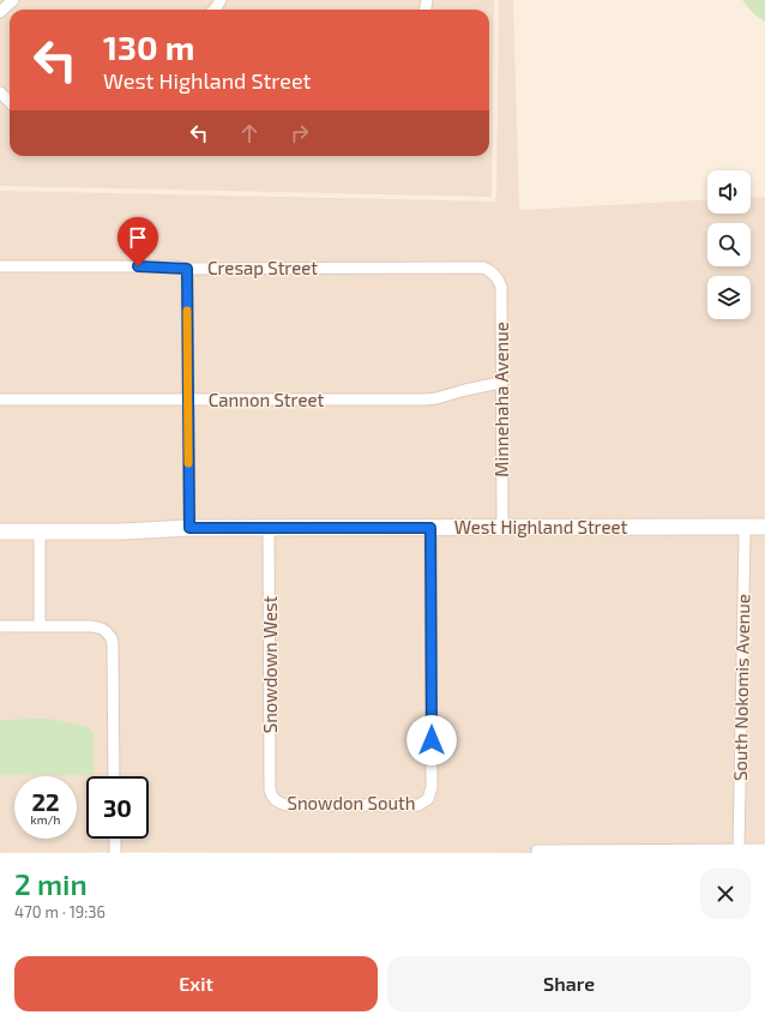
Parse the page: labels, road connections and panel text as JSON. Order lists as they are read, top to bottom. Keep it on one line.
{"streets":{"street":["Cresap Street","Cannon Street","Minnehaha Avenue","West Highland Street","Snowdown West","South Nokomis Avenue","Snowdon South"]},"crossings":[["Cresap Street","Minnehaha Avenue"],["Cannon Street","Minnehaha Avenue"],["Minnehaha Avenue","West Highland Street"],["West Highland Street","Snowdown West"],["West Highland Street","South Nokomis Avenue"],["West Highland Street","Snowdon South"],["Snowdown West","Snowdon South"]],"page":{"turn":["130 m","West Highland Street"],"speed":"22 km/h","limit":"30","heading":["2 min","470 m · 19:36"],"buttons":["Exit","Share"]}}
